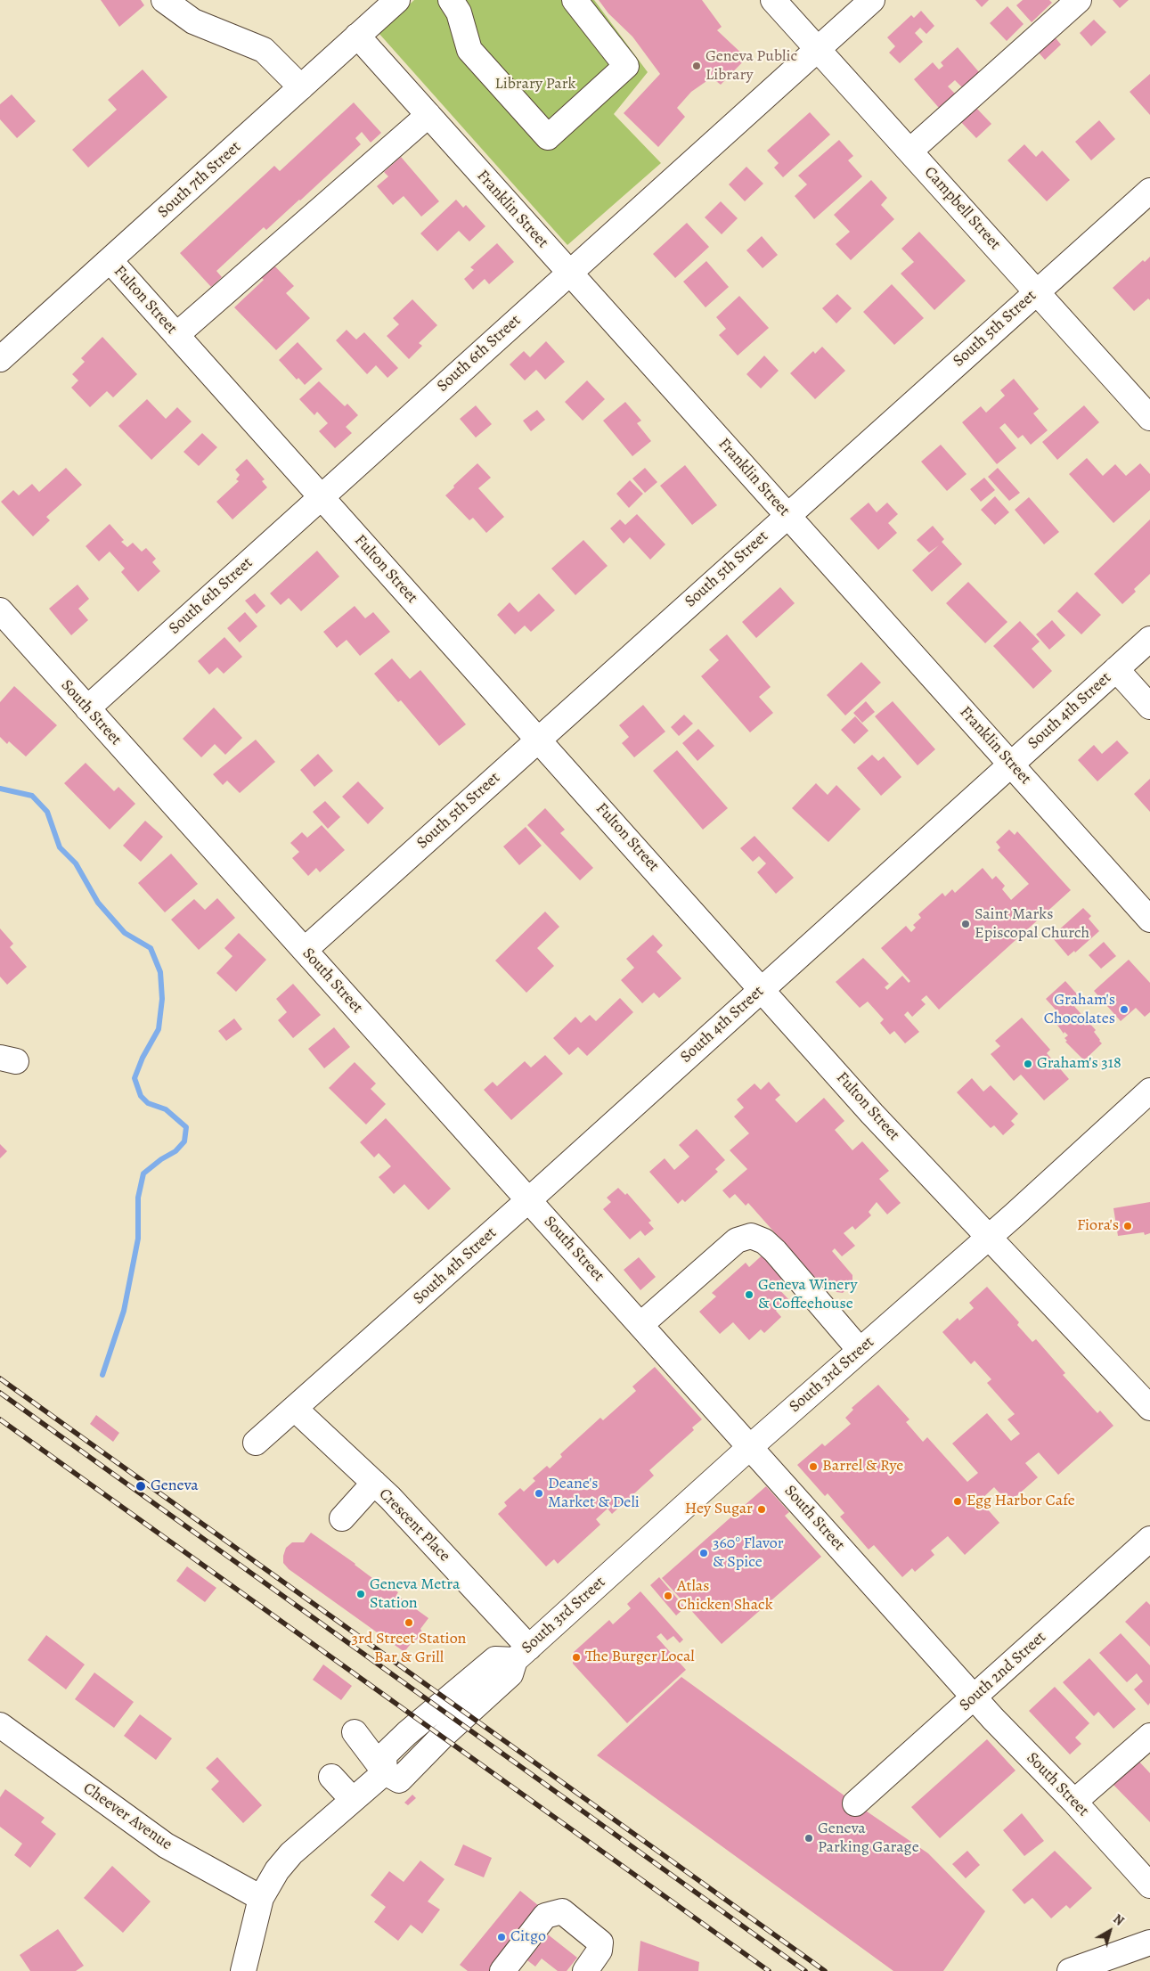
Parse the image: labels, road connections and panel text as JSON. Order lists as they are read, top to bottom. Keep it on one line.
{"streets":{"street":["South 7th Street","Campbell Street","Franklin Street","Fulton Street","South 5th Street","South 6th Street","South 4th Street","South Street","South 3rd Street","Crescent Place","South 2nd Street","Cheever Avenue"]},"crossings":[["South 7th Street","Franklin Street"],["South 7th Street","Fulton Street"],["Campbell Street","South 5th Street"],["Campbell Street","South 6th Street"],["Franklin Street","South 5th Street"],["Franklin Street","South 6th Street"],["Franklin Street","South 4th Street"],["Fulton Street","South 5th Street"],["Fulton Street","South 6th Street"],["Fulton Street","South 4th Street"],["Fulton Street","South 3rd Street"],["South 5th Street","South Street"],["South 6th Street","South Street"],["South 4th Street","South Street"],["South 4th Street","Crescent Place"],["South Street","South 3rd Street"],["South Street","South 2nd Street"],["South 3rd Street","Crescent Place"]],"parks":["Library Park"],"places":["Geneva Public Library","Saint Marks Episcopal Church","Graham's Chocolates","Graham's 318","Fiora's","Geneva Winery & Coffeehouse","Barrel & Rye","Geneva","Deane's Market & Deli","Egg Harbor Cafe","Hey Sugar","360° Flavor & Spice","Geneva Metra Station","Atlas Chicken Shack","3rd Street Station Bar & Grill","The Burger Local","Geneva Parking Garage","Citgo"],"north":"top right"}
